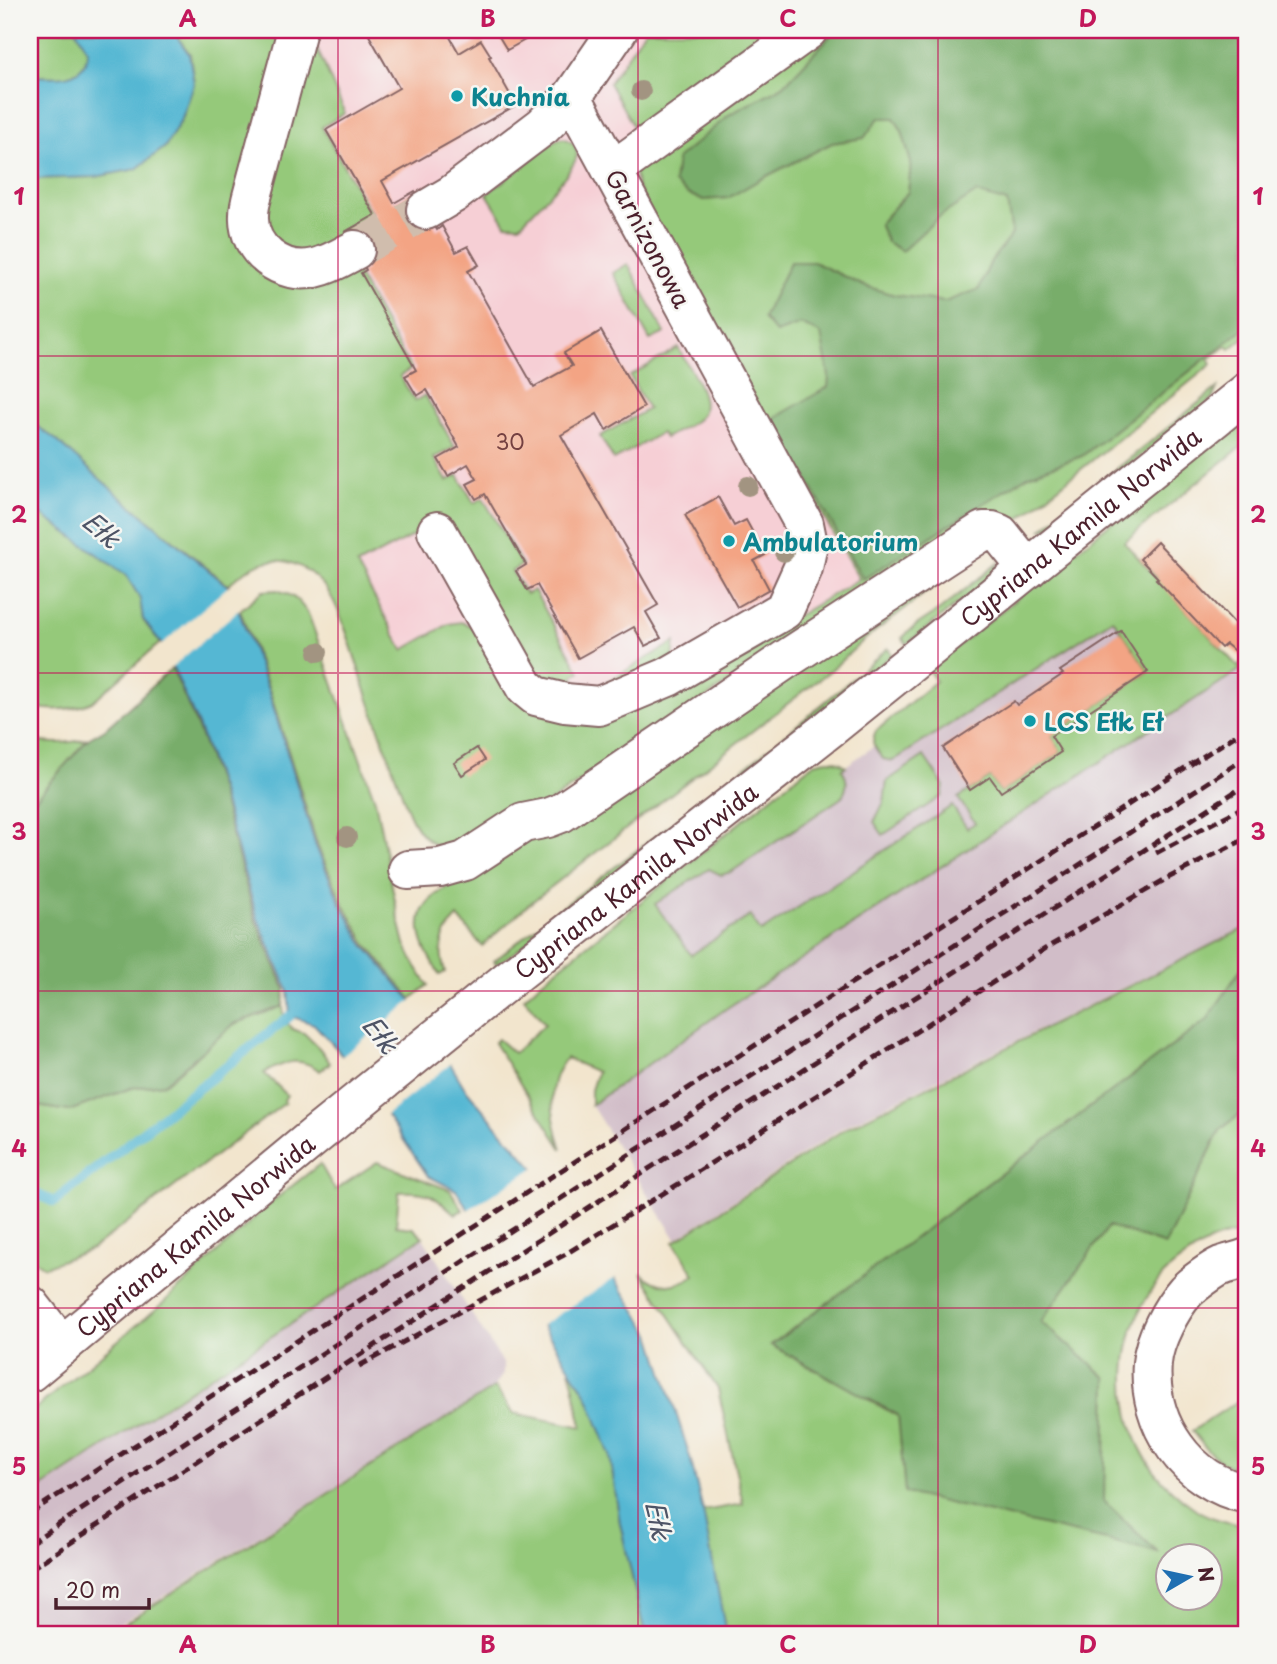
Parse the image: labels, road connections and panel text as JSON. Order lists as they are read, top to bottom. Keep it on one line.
{"streets":{"street":["Garnizonowa","Cypriana Kamila Norwida"]},"water":["Ełk"],"places":["Kuchnia","Ambulatorium","LCS Ełk Eł"],"house_numbers":["30"],"scale_bar":"20 m","north":"right","grid":{"columns":["A","B","C","D"],"rows":["1","2","3","4","5"]}}
